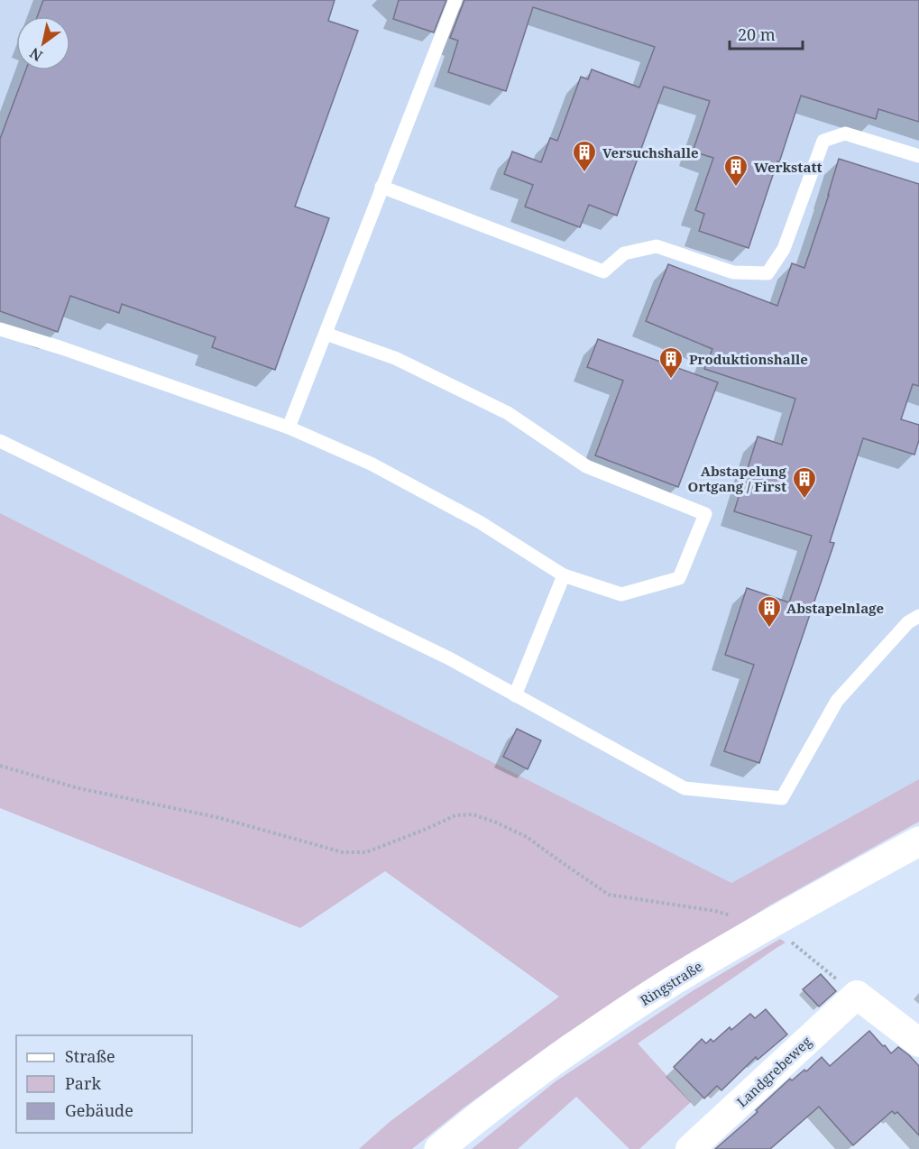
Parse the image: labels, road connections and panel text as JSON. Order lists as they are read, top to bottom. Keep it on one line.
{"streets":{"main road":["Ringstraße"],"street":["Landgrebeweg"]},"places":{"building":["Versuchshalle","Werkstatt","Produktionshalle","Abstapelung Ortgang / First","Abstapelnlage"]},"legend":["Straße","Park","Gebäude"],"scale_bar":"20 m","north":"bottom left"}
